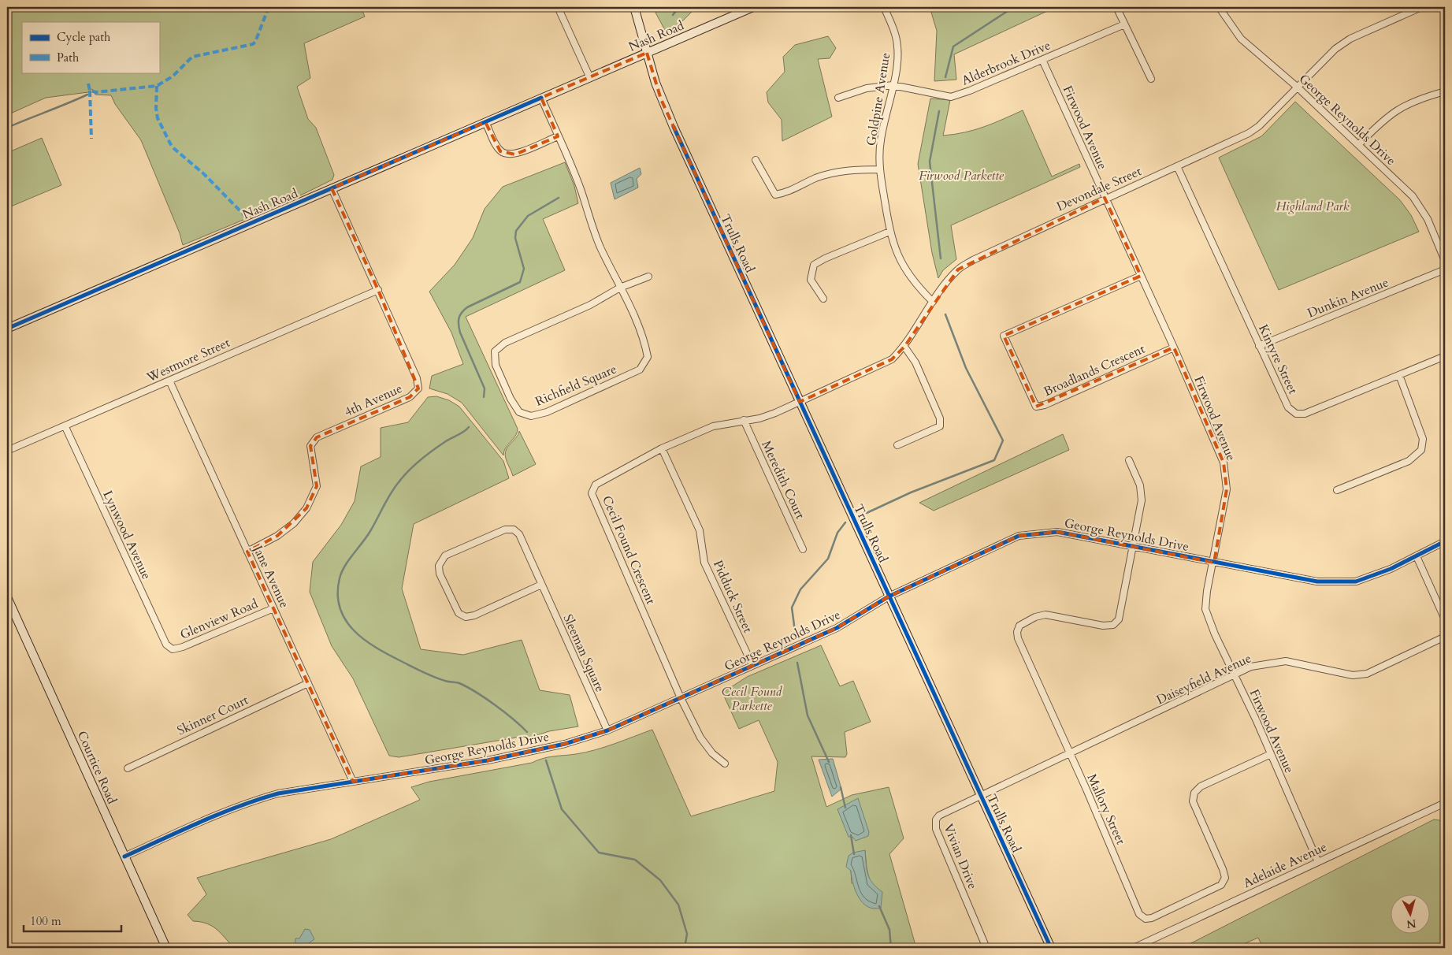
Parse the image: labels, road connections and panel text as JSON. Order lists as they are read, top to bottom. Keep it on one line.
{"streets":{"street":["Nash Road","Alderbrook Drive","Goldpine Avenue","George Reynolds Drive","Firwood Avenue","Devondale Street","Trulls Road","Dunkin Avenue","Kintyre Street","Westmore Street","Broadlands Crescent","Richfield Square","4th Avenue","Meredith Court","Lynwood Avenue","Cecil Found Crescent","Jane Avenue","Pidduck Street","Glenview Road","Sleeman Square","Daiseyfield Avenue","Skinner Court","Courtice Road","Mallory Street","Vivian Drive","Adelaide Avenue"]},"crossings":[["Nash Road","Trulls Road"],["Nash Road","Richfield Square"],["Nash Road","4th Avenue"],["Alderbrook Drive","Goldpine Avenue"],["Alderbrook Drive","Firwood Avenue"],["Goldpine Avenue","Devondale Street"],["George Reynolds Drive","Firwood Avenue"],["George Reynolds Drive","Devondale Street"],["George Reynolds Drive","Trulls Road"],["George Reynolds Drive","Cecil Found Crescent"],["George Reynolds Drive","Jane Avenue"],["George Reynolds Drive","Pidduck Street"],["George Reynolds Drive","Sleeman Square"],["George Reynolds Drive","Courtice Road"],["George Reynolds Drive","Mallory Street"],["Firwood Avenue","Devondale Street"],["Firwood Avenue","Broadlands Crescent"],["Firwood Avenue","Daiseyfield Avenue"],["Firwood Avenue","Mallory Street"],["Firwood Avenue","Adelaide Avenue"],["Devondale Street","Trulls Road"],["Devondale Street","Kintyre Street"],["Devondale Street","Cecil Found Crescent"],["Trulls Road","Cecil Found Crescent"],["Trulls Road","Daiseyfield Avenue"],["Trulls Road","Vivian Drive"],["Dunkin Avenue","Kintyre Street"],["Westmore Street","4th Avenue"],["Westmore Street","Lynwood Avenue"],["Westmore Street","Jane Avenue"],["4th Avenue","Jane Avenue"],["Meredith Court","Cecil Found Crescent"],["Lynwood Avenue","Glenview Road"],["Cecil Found Crescent","Pidduck Street"],["Jane Avenue","Glenview Road"],["Jane Avenue","Skinner Court"],["Daiseyfield Avenue","Mallory Street"],["Daiseyfield Avenue","Vivian Drive"]],"parks":["Firwood Parkette","Highland Park","Cecil Found Parkette"],"legend":["Cycle path","Path"],"scale_bar":"100 m","north":"bottom"}
